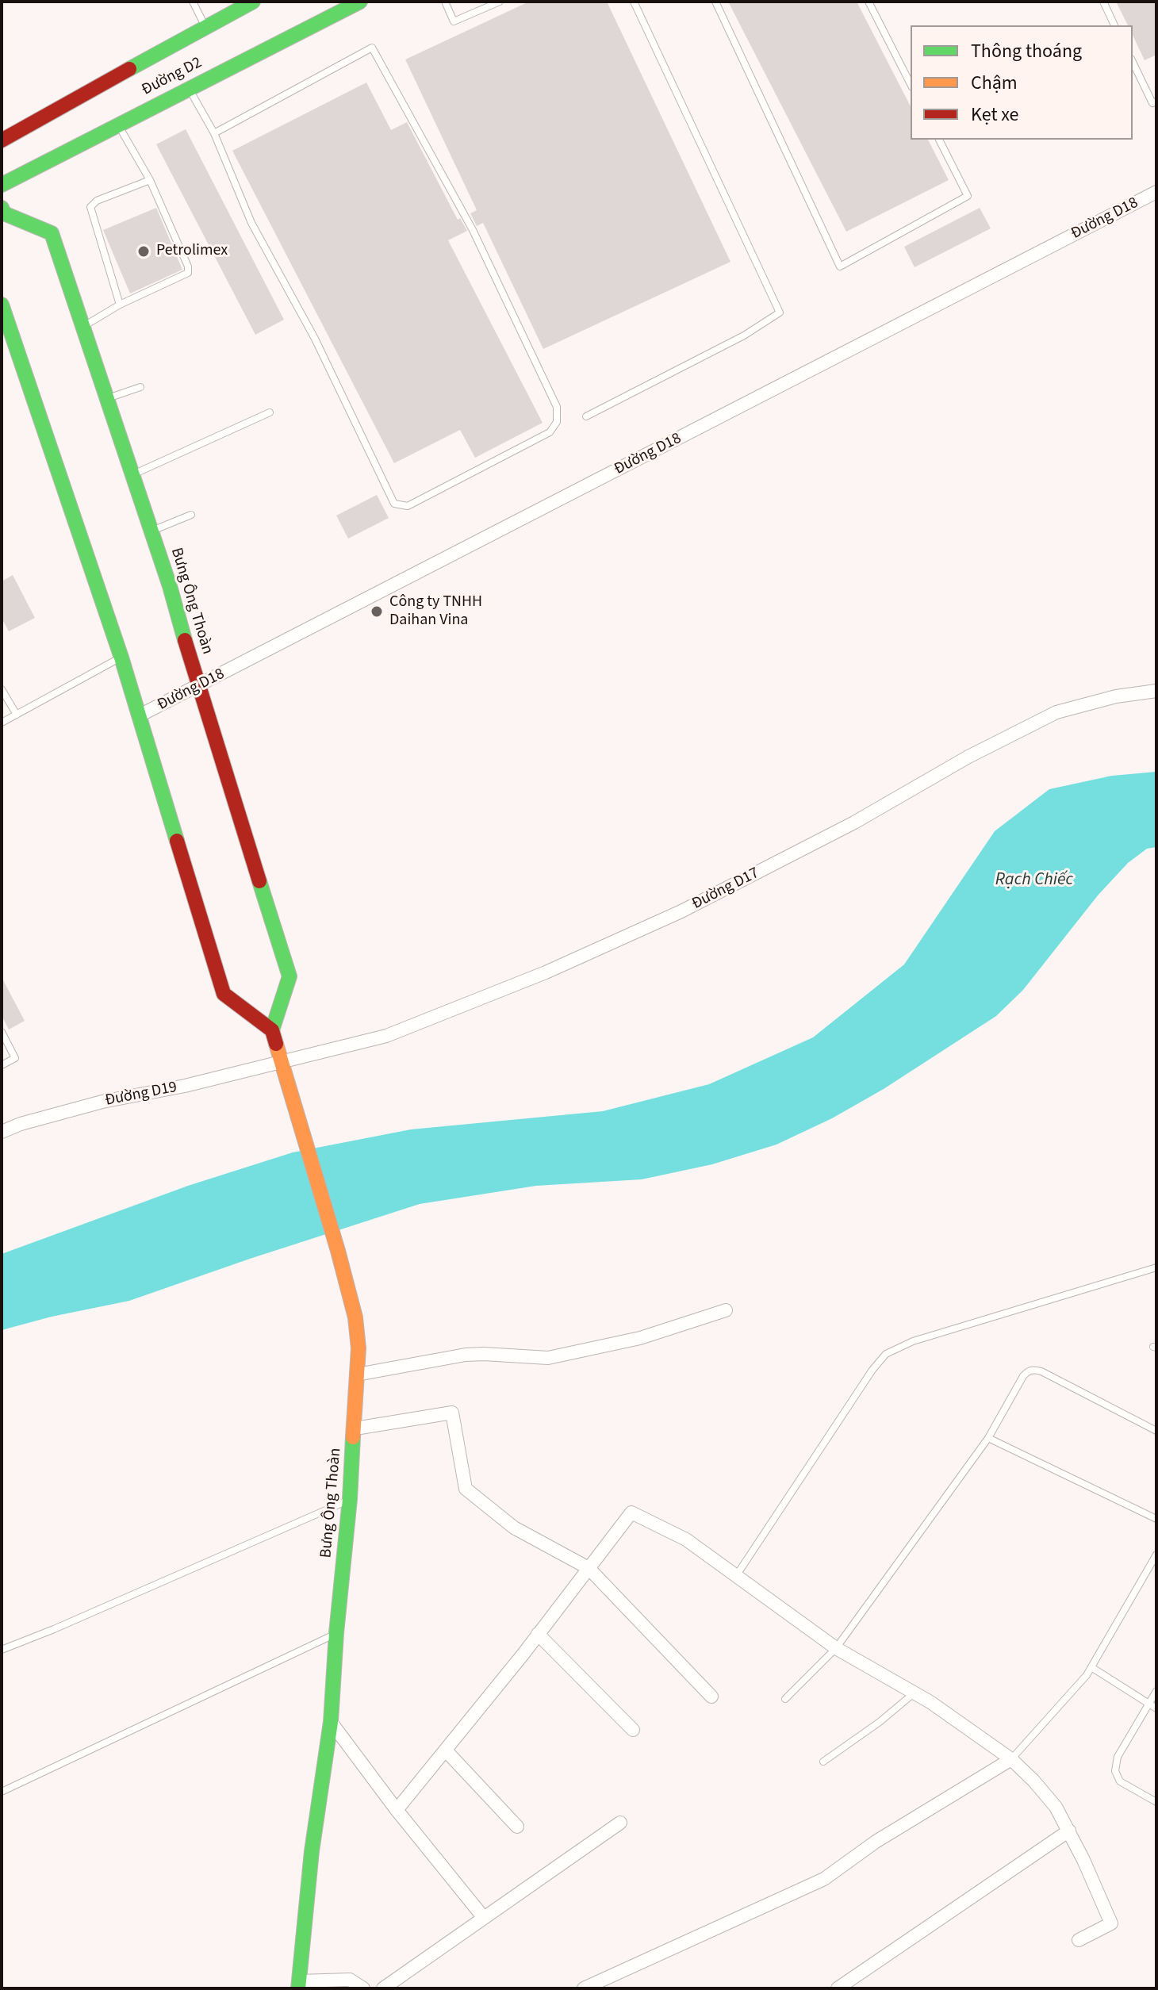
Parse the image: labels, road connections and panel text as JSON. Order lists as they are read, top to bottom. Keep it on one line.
{"streets":{"street":["Đường D2","Đường D18","Bưng Ông Thoàn","Đường D17","Đường D19"]},"crossings":[["Đường D18","Bưng Ông Thoàn"],["Bưng Ông Thoàn","Đường D17"],["Bưng Ông Thoàn","Đường D19"],["Đường D17","Đường D19"]],"water":["Rạch Chiếc"],"places":["Petrolimex","Công ty TNHH Daihan Vina"],"legend":["Thông thoáng","Chậm","Kẹt xe"]}
